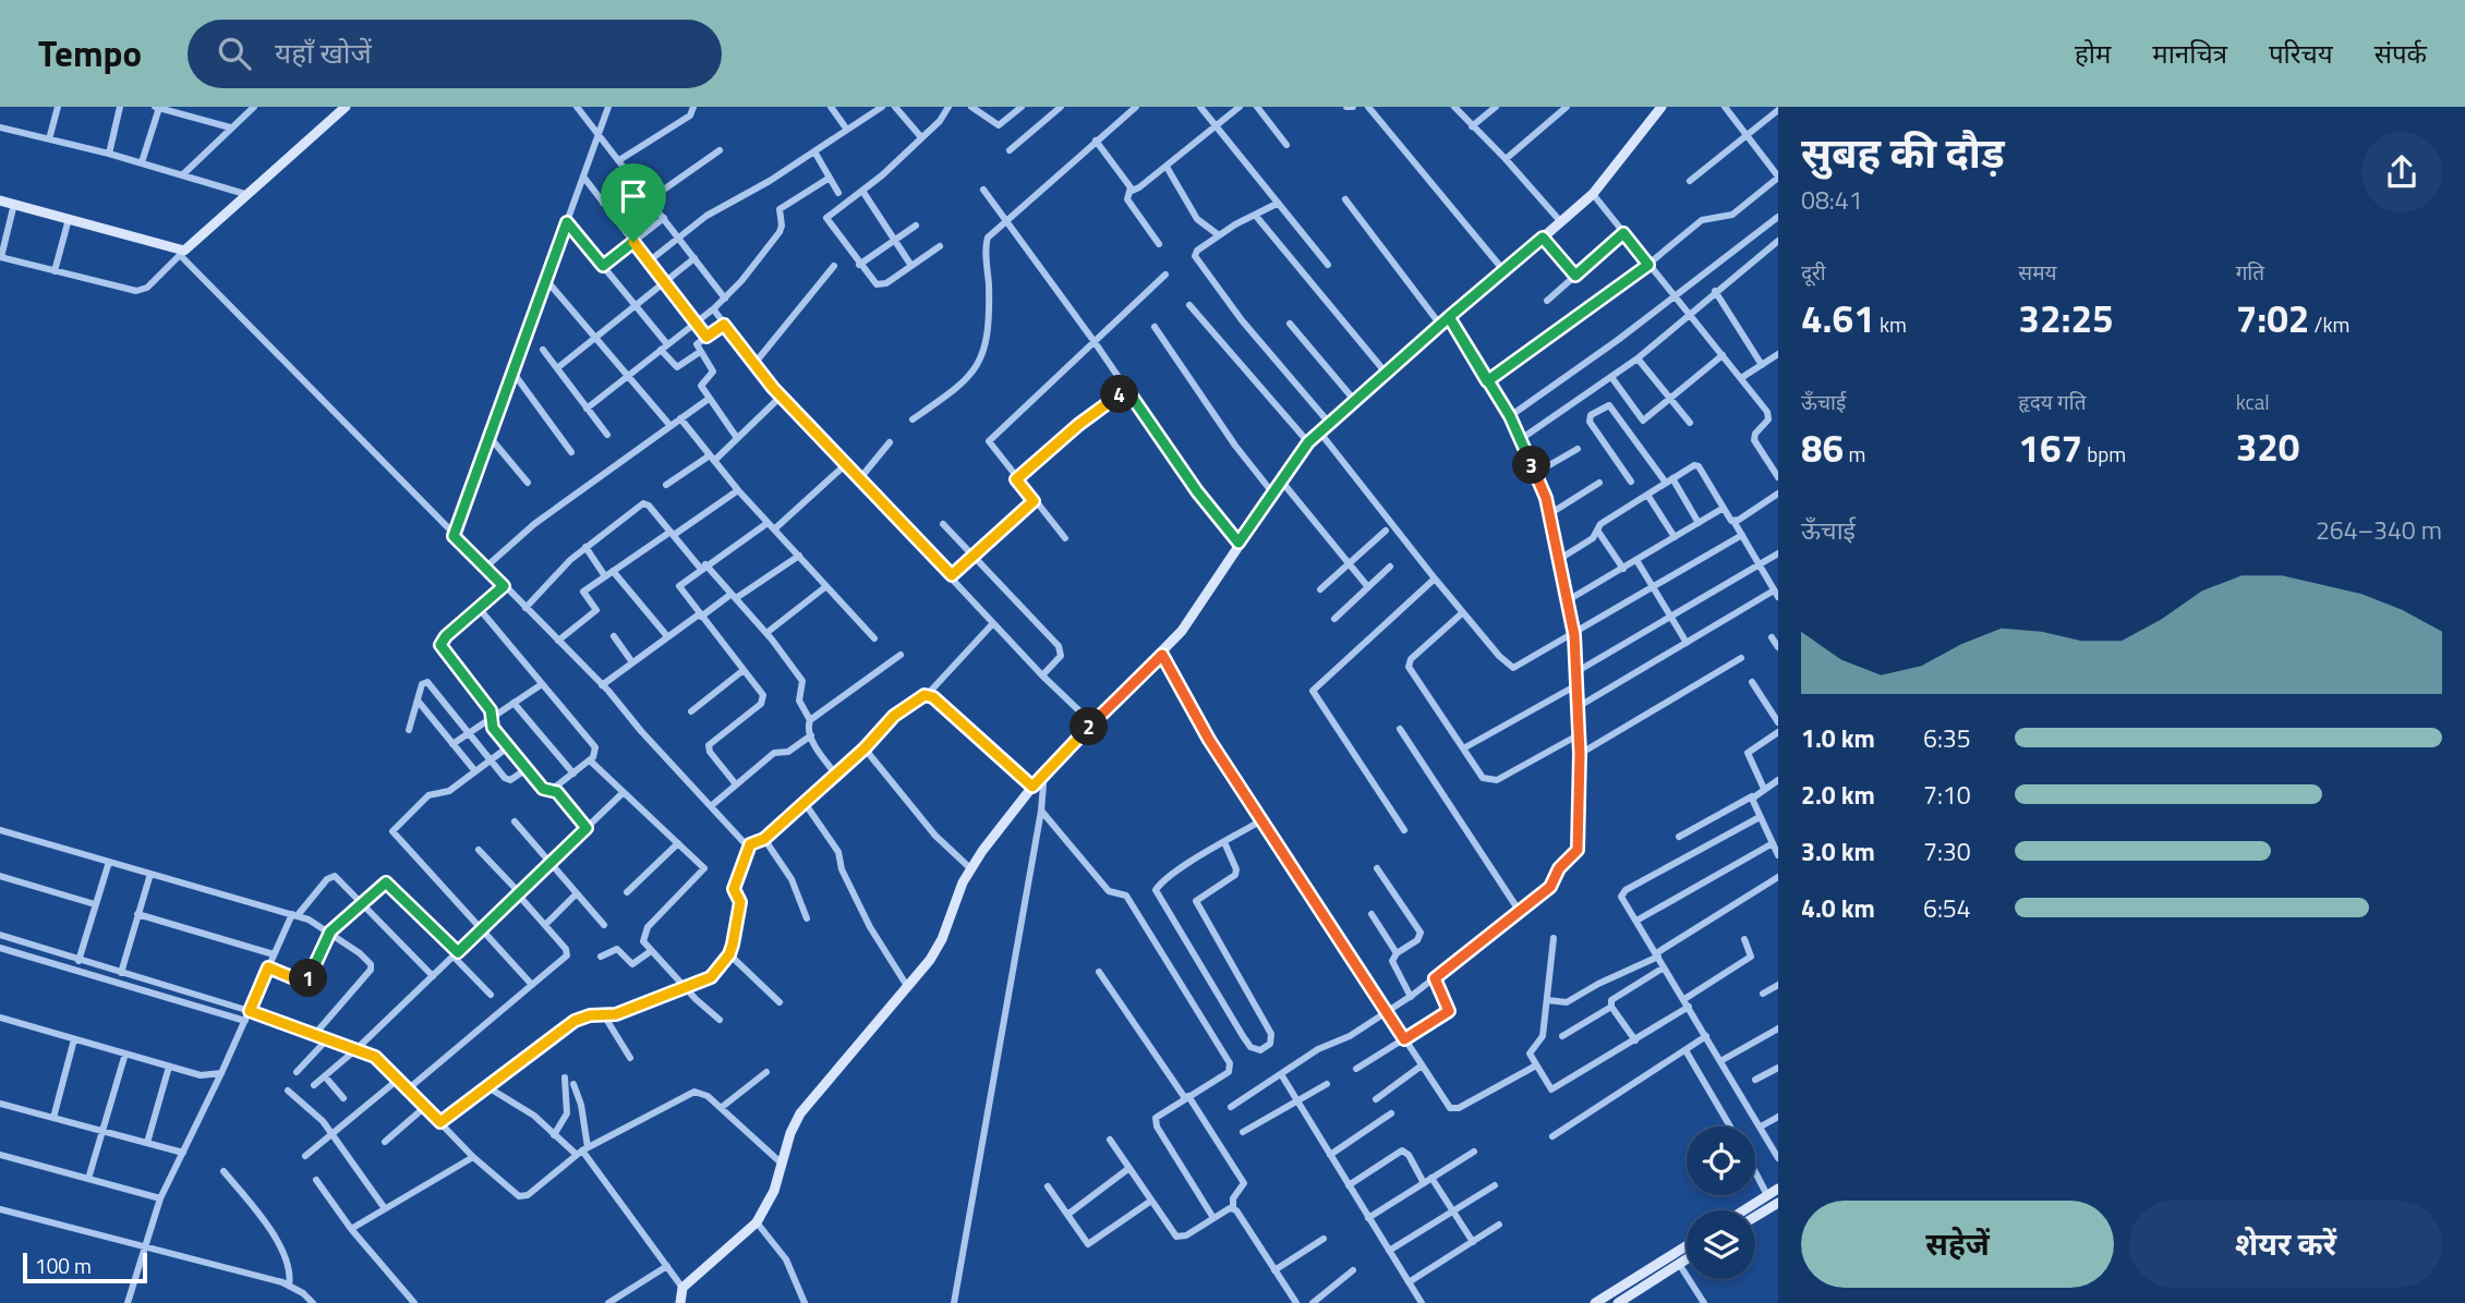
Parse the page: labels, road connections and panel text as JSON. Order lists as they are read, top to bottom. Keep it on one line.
{"scale_bar":"100 m","page":{"header":"Tempo","search":"यहाँ खोजें","nav":["होम","मानचित्र","परिचय","संपर्क"],"heading":["सुबह की दौड़","08:41"],"stats":[["दूरी","4.61 km"],["समय","32:25"],["गति","7:02 /km"],["ऊँचाई","86 m"],["हृदय गति","167 bpm"],["kcal","320"]],"pins":["4","3","2","1"],"chart":["ऊँचाई","264–340 m"],"list":[{"name":"1.0 km","note":"6:35"},{"name":"2.0 km","note":"7:10"},{"name":"3.0 km","note":"7:30"},{"name":"4.0 km","note":"6:54"}],"buttons":["सहेजें","शेयर करें"],"scale":"100 m"}}
